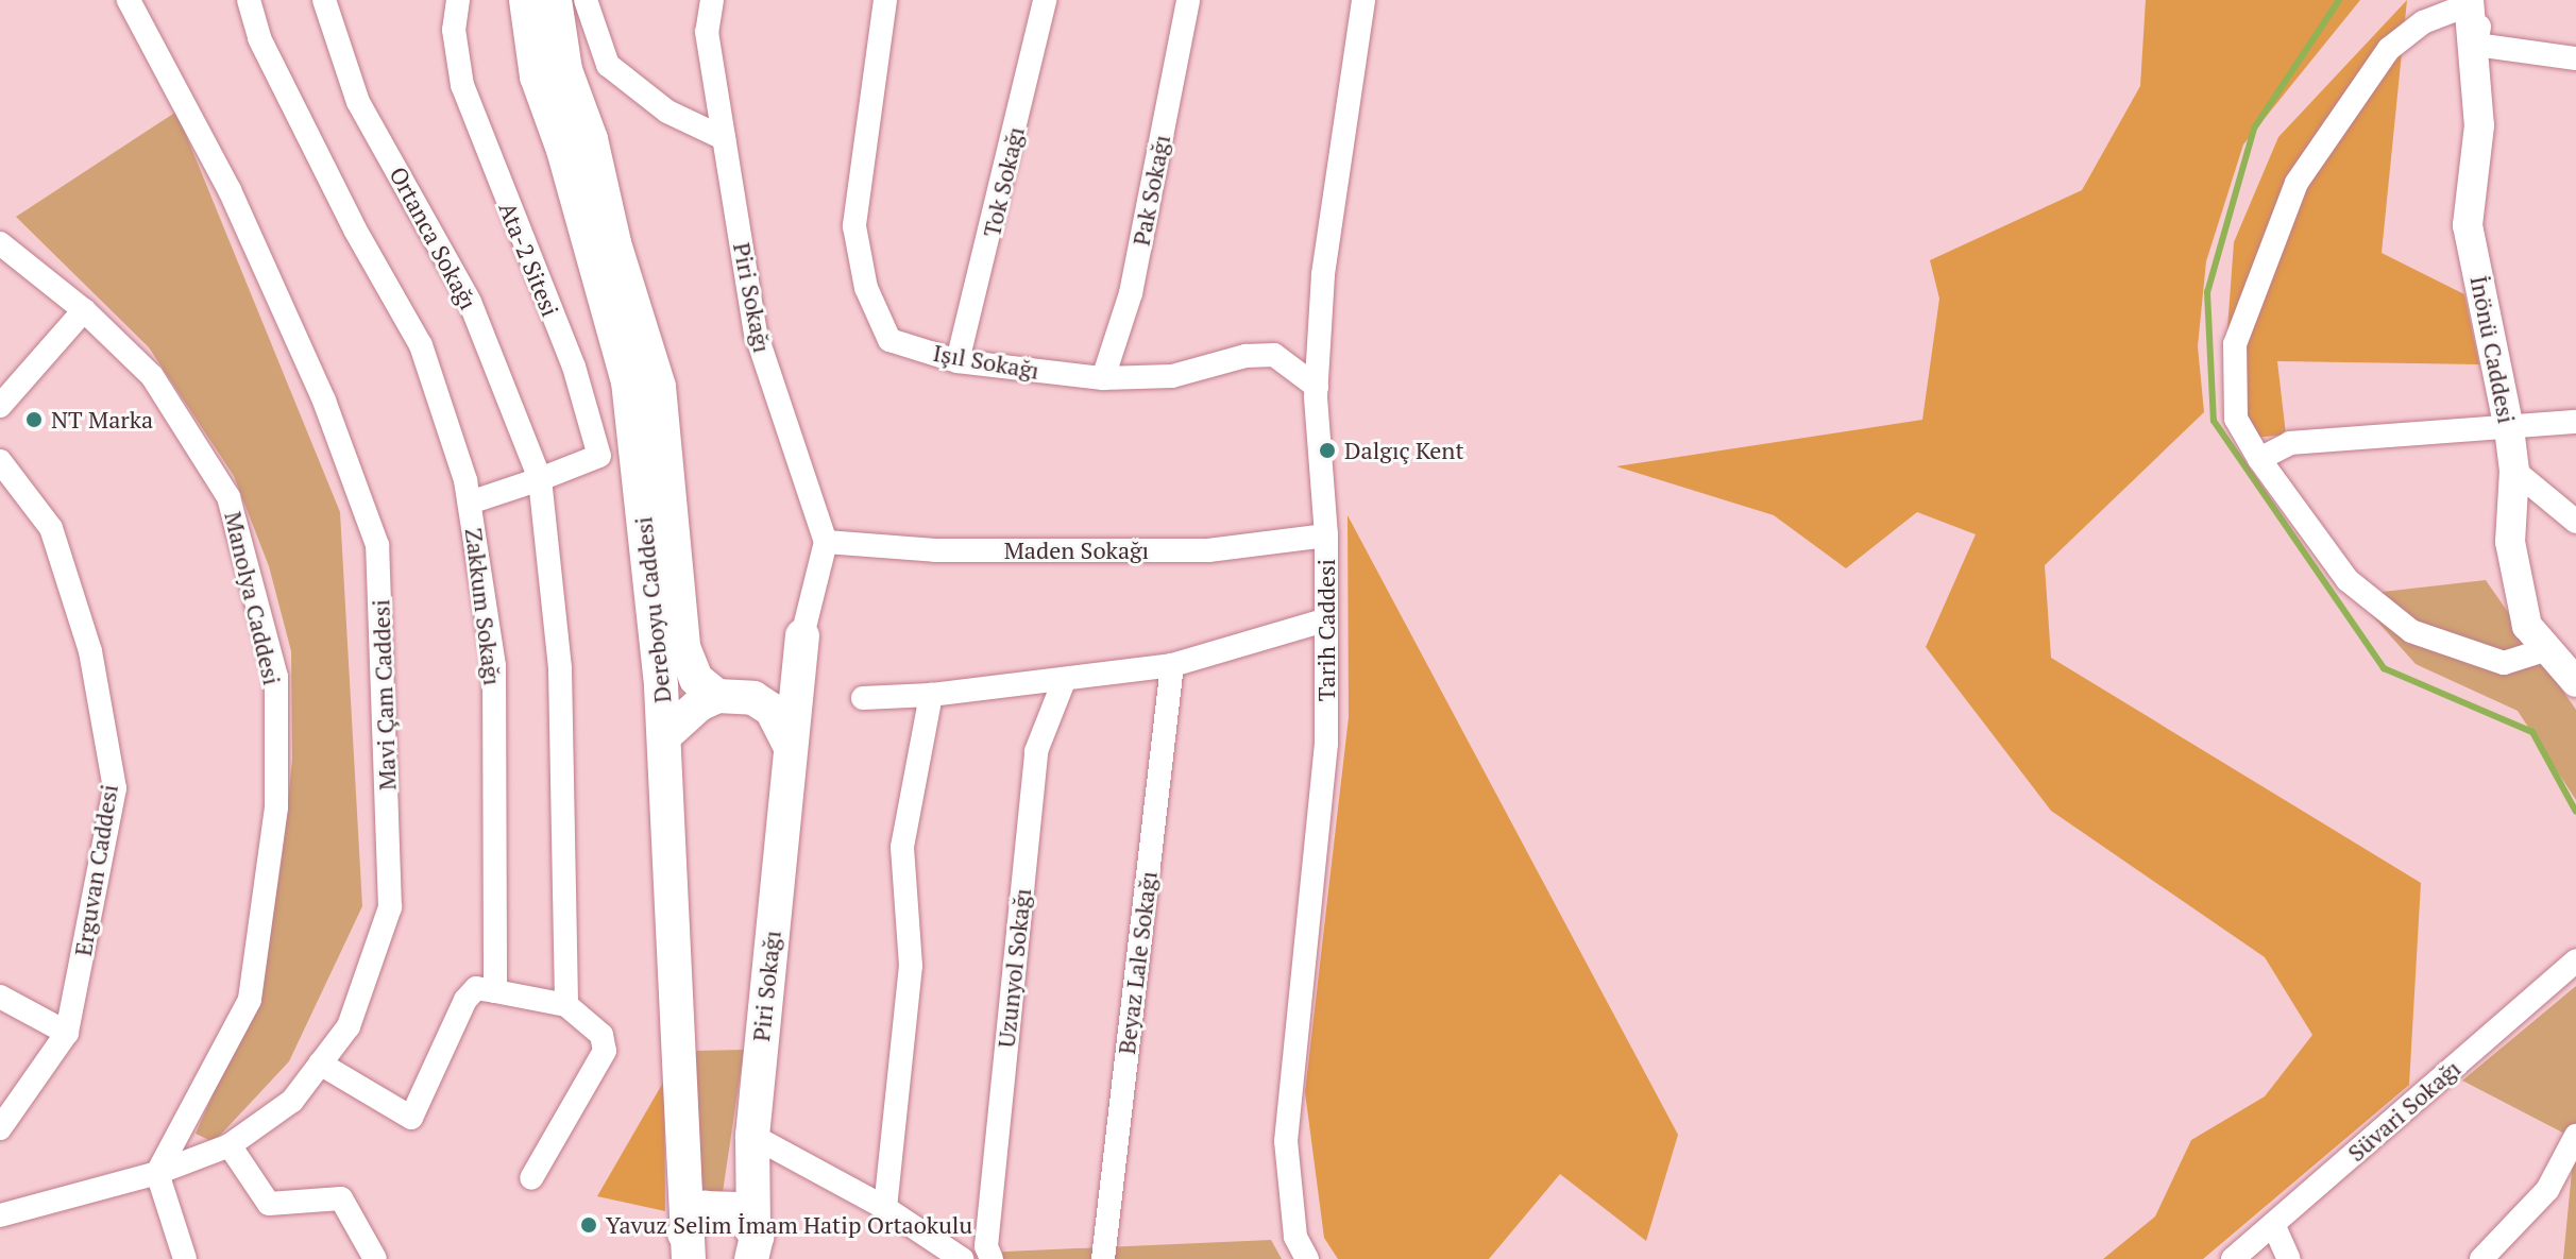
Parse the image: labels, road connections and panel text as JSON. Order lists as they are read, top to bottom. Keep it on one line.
{"streets":{"main road":["Piri Sokağı","Dereboyu Caddesi"],"street":["Tok Sokağı","Pak Sokağı","Ortanca Sokağı","Ata-2 Sitesi","İnönü Caddesi","Işıl Sokağı","Maden Sokağı","Manolya Caddesi","Zakkum Sokağı","Tarih Caddesi","Mavi Çam Caddesi","Erguvan Caddesi","Beyaz Lale Sokağı","Uzunyol Sokağı","Süvari Sokağı"]},"crossings":[["Tok Sokağı","Işıl Sokağı"],["Pak Sokağı","Işıl Sokağı"],["Ortanca Sokağı","Ata-2 Sitesi"],["Ata-2 Sitesi","Zakkum Sokağı"],["Piri Sokağı","Maden Sokağı"],["Piri Sokağı","Dereboyu Caddesi"],["Işıl Sokağı","Tarih Caddesi"],["Maden Sokağı","Tarih Caddesi"],["Manolya Caddesi","Mavi Çam Caddesi"]],"places":["NT Marka","Dalgıç Kent","Yavuz Selim İmam Hatip Ortaokulu"]}
